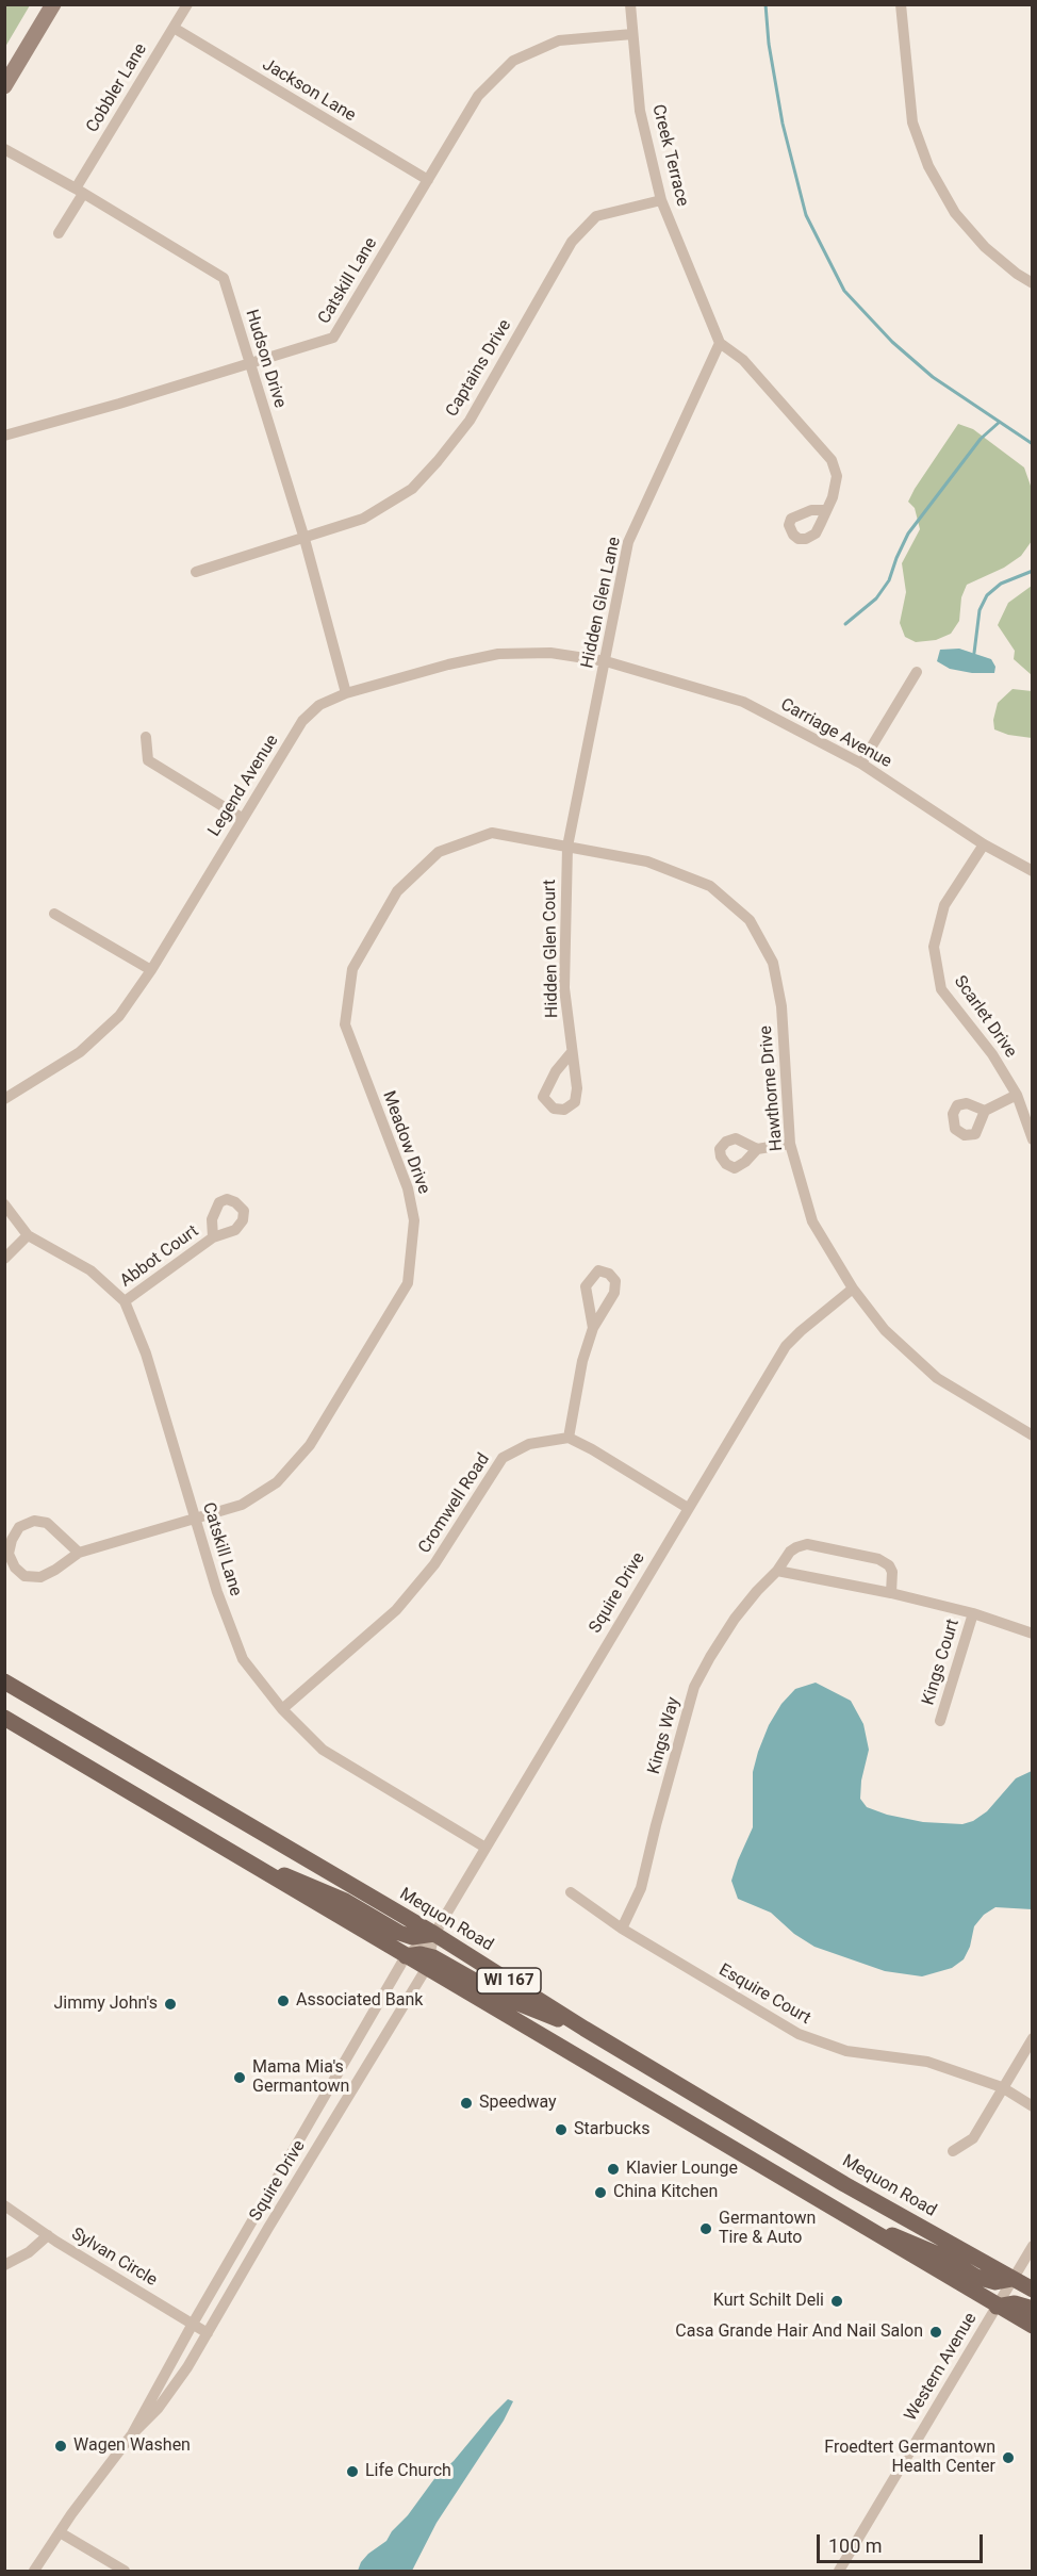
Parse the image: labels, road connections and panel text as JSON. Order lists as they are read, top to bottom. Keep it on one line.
{"streets":{"main road":["Mequon Road","WI 167"],"street":["Cobbler Lane","Jackson Lane","Creek Terrace","Catskill Lane","Hudson Drive","Captains Drive","Hidden Glen Lane","Carriage Avenue","Legend Avenue","Hidden Glen Court","Scarlet Drive","Hawthorne Drive","Meadow Drive","Abbot Court","Cromwell Road","Squire Drive","Kings Court","Kings Way","Esquire Court","Sylvan Circle","Western Avenue"]},"crossings":[["Cobbler Lane","Jackson Lane"],["Cobbler Lane","Hudson Drive"],["Jackson Lane","Catskill Lane"],["Creek Terrace","Catskill Lane"],["Creek Terrace","Captains Drive"],["Creek Terrace","Hidden Glen Lane"],["Catskill Lane","Hudson Drive"],["Catskill Lane","Meadow Drive"],["Catskill Lane","Abbot Court"],["Catskill Lane","Cromwell Road"],["Catskill Lane","Squire Drive"],["Hudson Drive","Captains Drive"],["Hudson Drive","Legend Avenue"],["Hidden Glen Lane","Carriage Avenue"],["Hidden Glen Lane","Legend Avenue"],["Hidden Glen Lane","Hidden Glen Court"],["Hidden Glen Lane","Hawthorne Drive"],["Hidden Glen Lane","Meadow Drive"],["Carriage Avenue","Legend Avenue"],["Carriage Avenue","Scarlet Drive"],["Hidden Glen Court","Hawthorne Drive"],["Hidden Glen Court","Meadow Drive"],["Hawthorne Drive","Meadow Drive"],["Hawthorne Drive","Squire Drive"],["Squire Drive","Mequon Road"],["Squire Drive","WI 167"],["Squire Drive","Sylvan Circle"],["Kings Way","Esquire Court"],["Mequon Road","Western Avenue"],["WI 167","Western Avenue"]],"places":["Associated Bank","Jimmy John's","Mama Mia's Germantown","Speedway","Starbucks","Klavier Lounge","China Kitchen","Germantown Tire & Auto","Kurt Schilt Deli","Casa Grande Hair And Nail Salon","Wagen Washen","Froedtert Germantown Health Center","Life Church"],"scale_bar":"100 m"}
